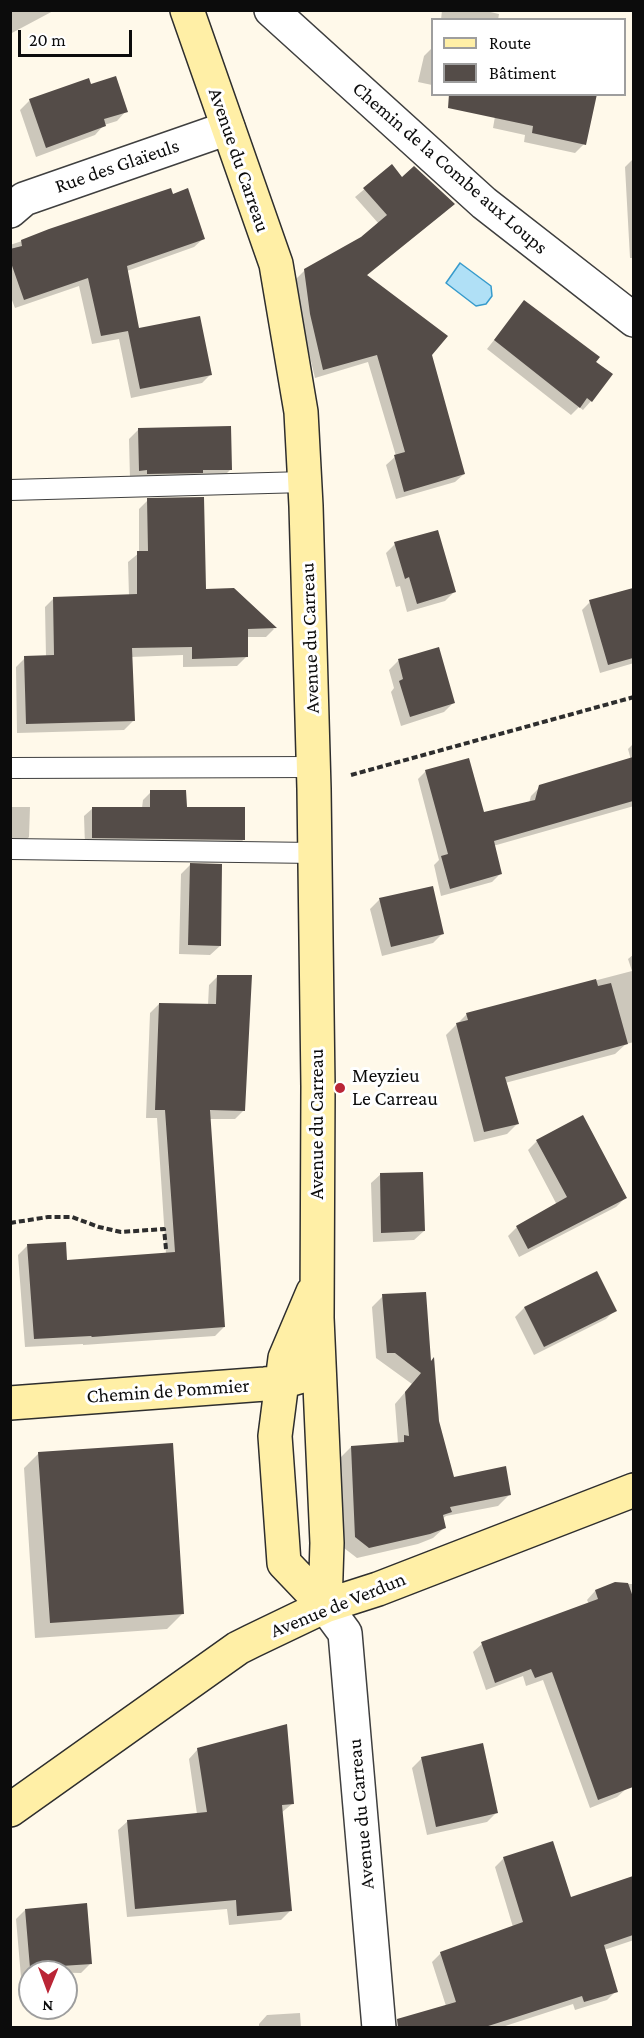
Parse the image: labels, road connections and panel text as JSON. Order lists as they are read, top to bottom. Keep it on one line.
{"streets":{"street":["Avenue du Carreau","Rue des Glaïeuls","Chemin de la Combe aux Loups","Chemin de Pommier","Avenue de Verdun"]},"crossings":[["Avenue du Carreau","Rue des Glaïeuls"],["Avenue du Carreau","Chemin de Pommier"],["Avenue du Carreau","Avenue de Verdun"]],"places":["Meyzieu Le Carreau"],"legend":["Route","Bâtiment"],"scale_bar":"20 m","north":"bottom"}
